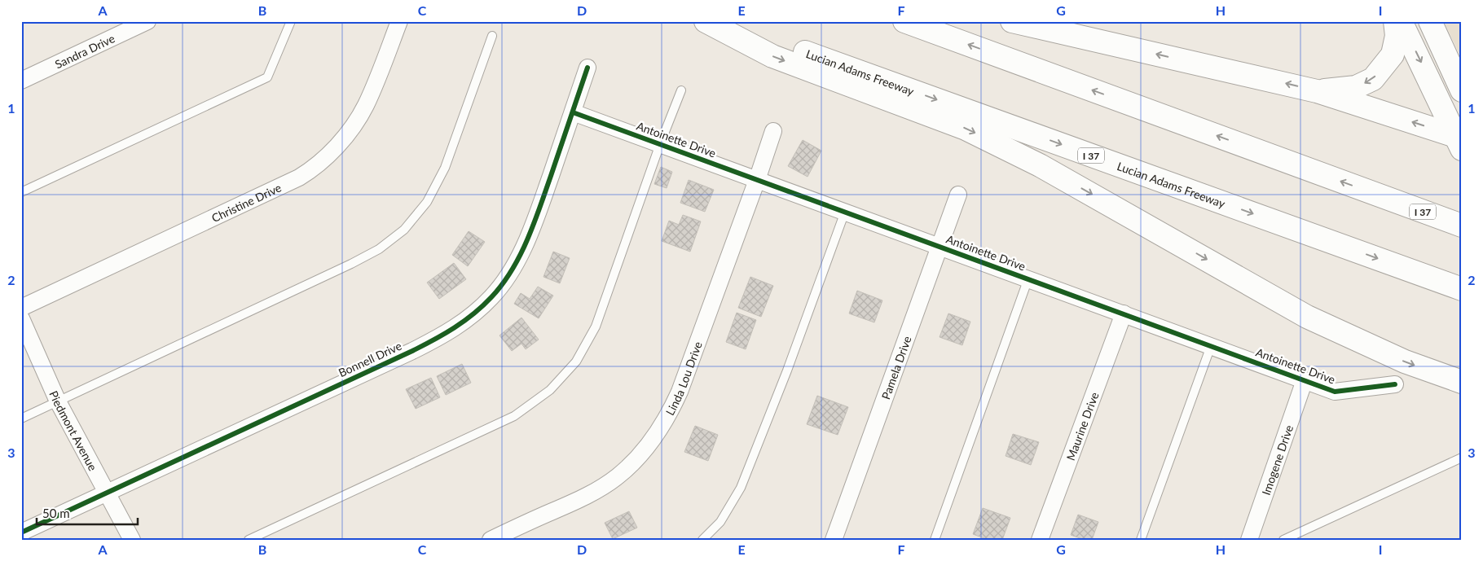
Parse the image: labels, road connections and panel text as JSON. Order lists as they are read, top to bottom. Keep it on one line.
{"streets":{"main road":["Lucian Adams Freeway","I 37"],"street":["Sandra Drive","Antoinette Drive","Christine Drive","Bonnell Drive","Pamela Drive","Linda Lou Drive","Maurine Drive","Piedmont Avenue","Imogene Drive"]},"crossings":[["Antoinette Drive","Bonnell Drive"],["Antoinette Drive","Pamela Drive"],["Antoinette Drive","Linda Lou Drive"],["Antoinette Drive","Maurine Drive"],["Antoinette Drive","Imogene Drive"],["Bonnell Drive","Piedmont Avenue"]],"scale_bar":"50 m","grid":{"columns":["A","B","C","D","E","F","G","H","I"],"rows":["1","2","3"]}}
